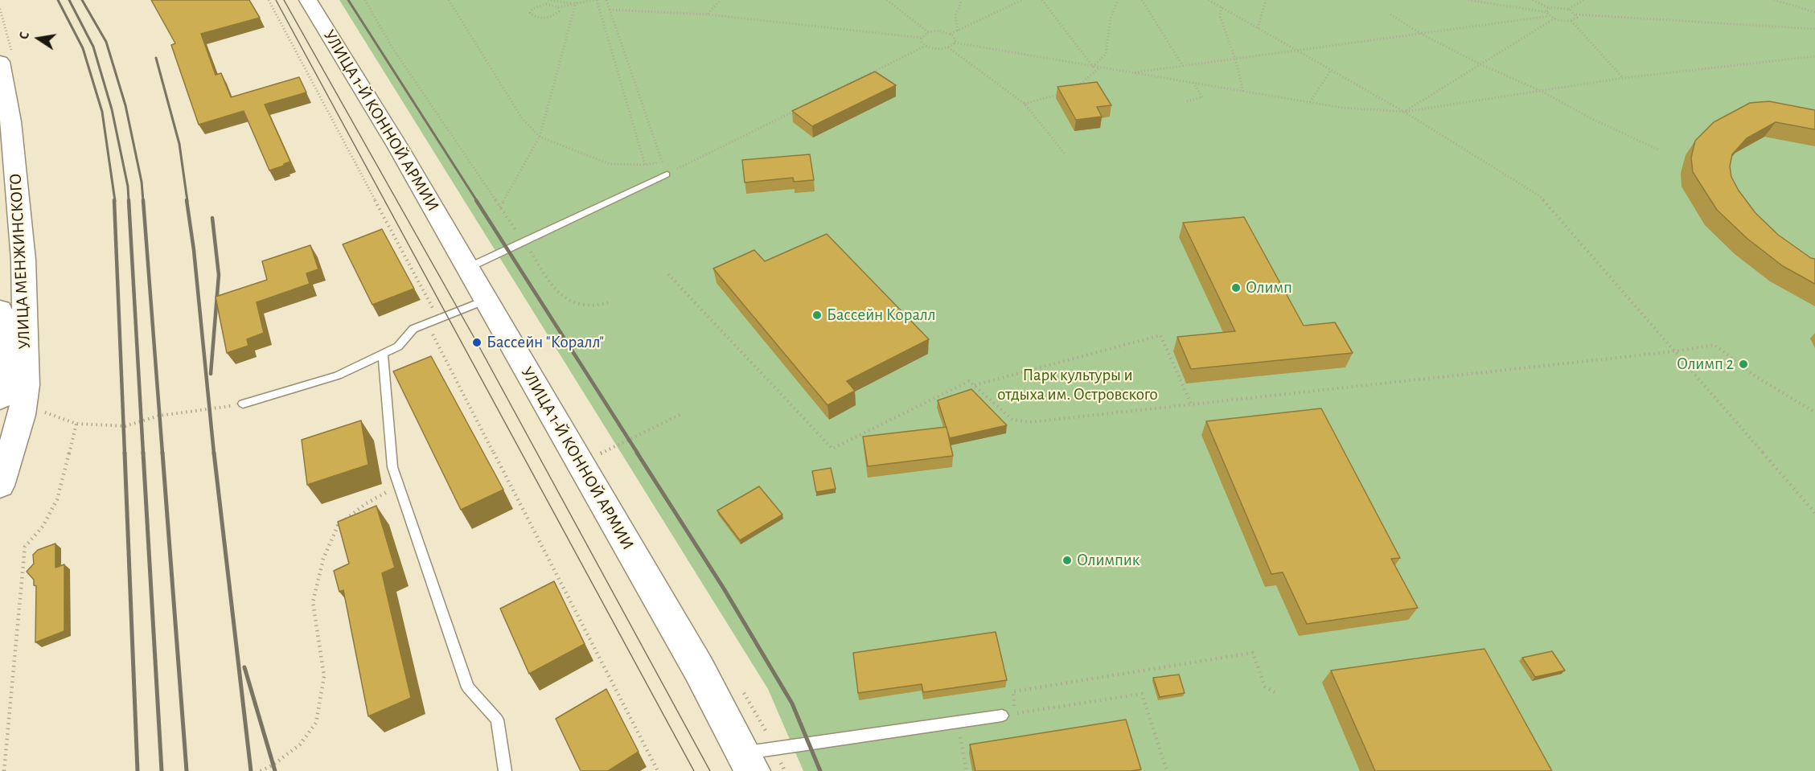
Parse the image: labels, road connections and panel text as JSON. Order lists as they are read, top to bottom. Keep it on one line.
{"streets":{"main road":["УЛИЦА 1-Й КОННОЙ АРМИИ","УЛИЦА МЕНЖИНСКОГО"]},"parks":["Парк культуры и отдыха им. Островского"],"places":["Олимп","Бассейн Коралл","Бассейн \"Коралл\"","Олимп 2","Олимпик"],"north":"left"}
